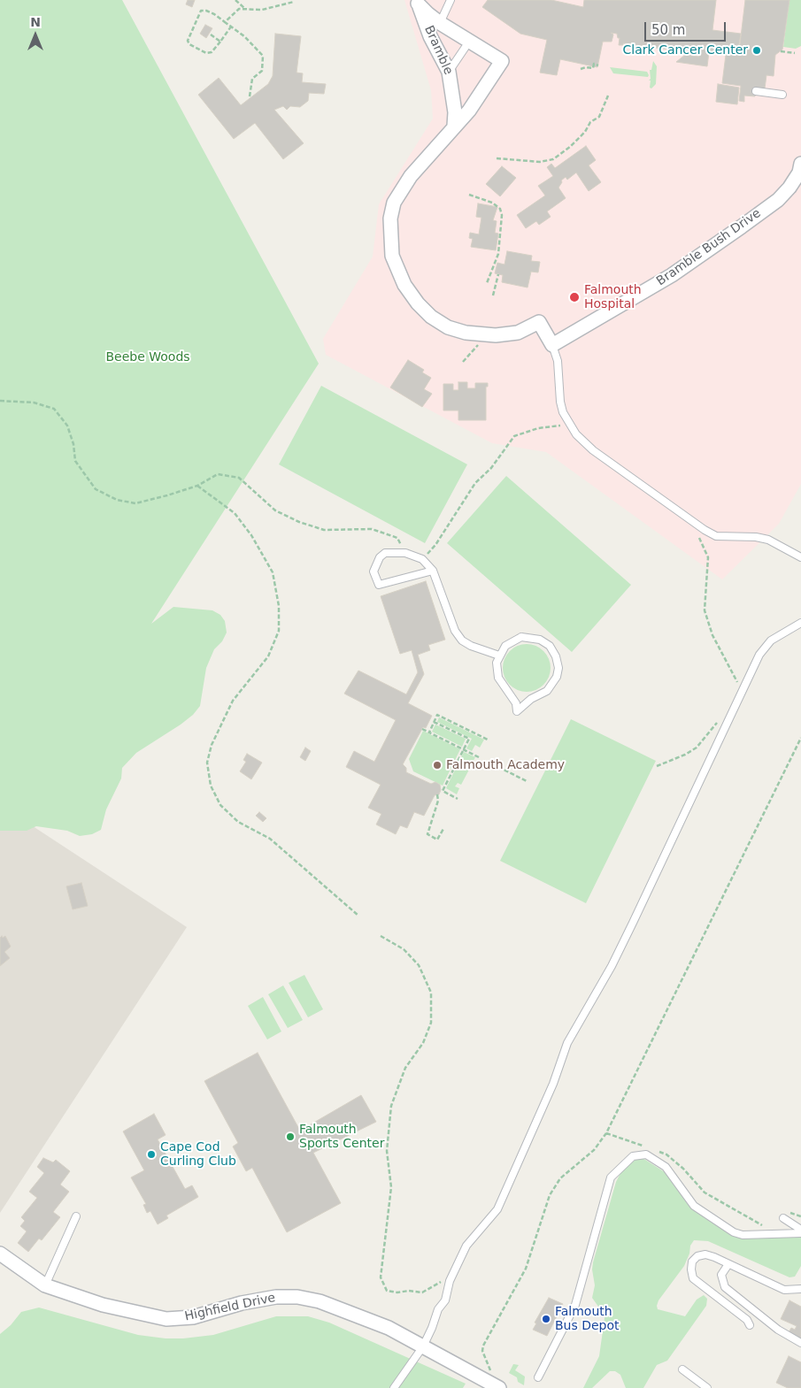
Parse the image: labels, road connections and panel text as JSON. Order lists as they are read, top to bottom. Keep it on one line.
{"streets":{"street":["Bramble","Bramble Bush Drive","Highfield Drive"]},"parks":["Beebe Woods"],"places":["Clark Cancer Center","Falmouth Hospital","Falmouth Academy","Falmouth Sports Center","Cape Cod Curling Club","Falmouth Bus Depot"],"scale_bar":"50 m","north":"top"}
